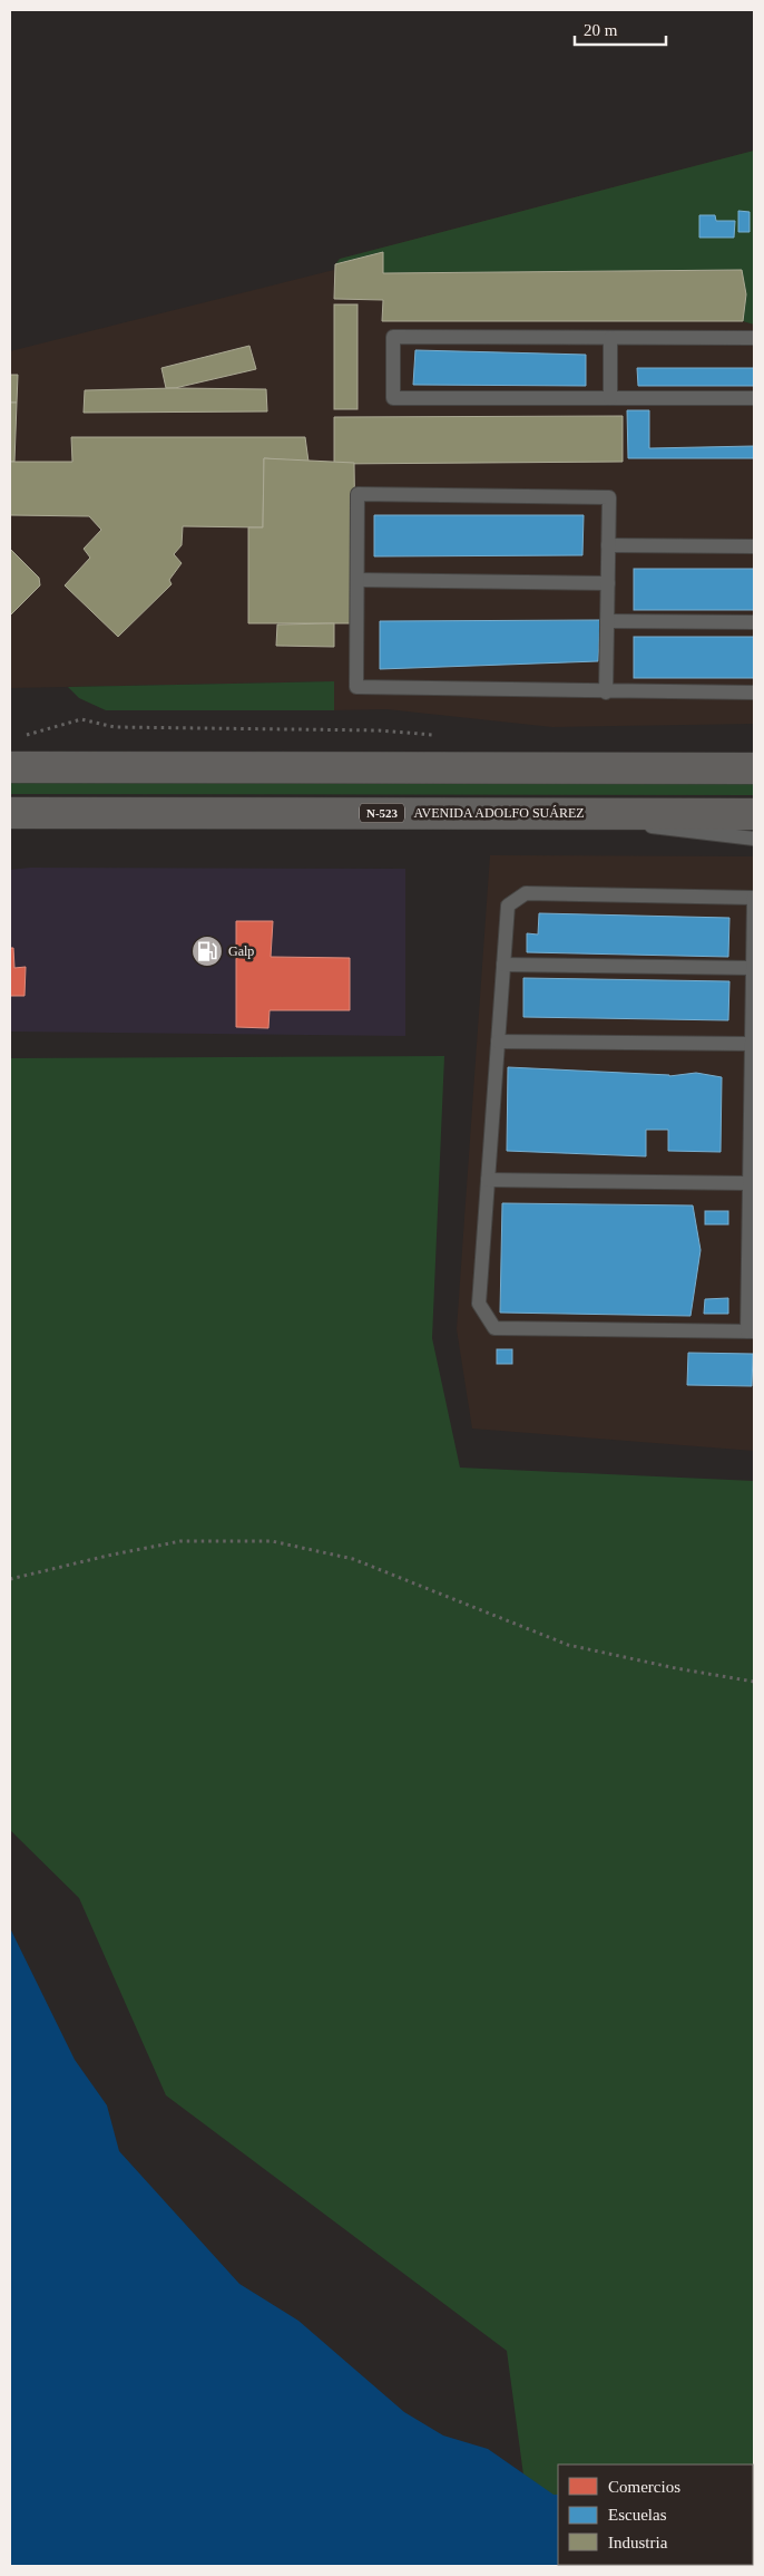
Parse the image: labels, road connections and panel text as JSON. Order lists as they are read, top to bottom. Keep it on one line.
{"streets":{"highway":["N-523","AVENIDA ADOLFO SUÁREZ"]},"places":{"fuel station":["Galp"]},"legend":["Comercios","Escuelas","Industria"],"scale_bar":"20 m"}
